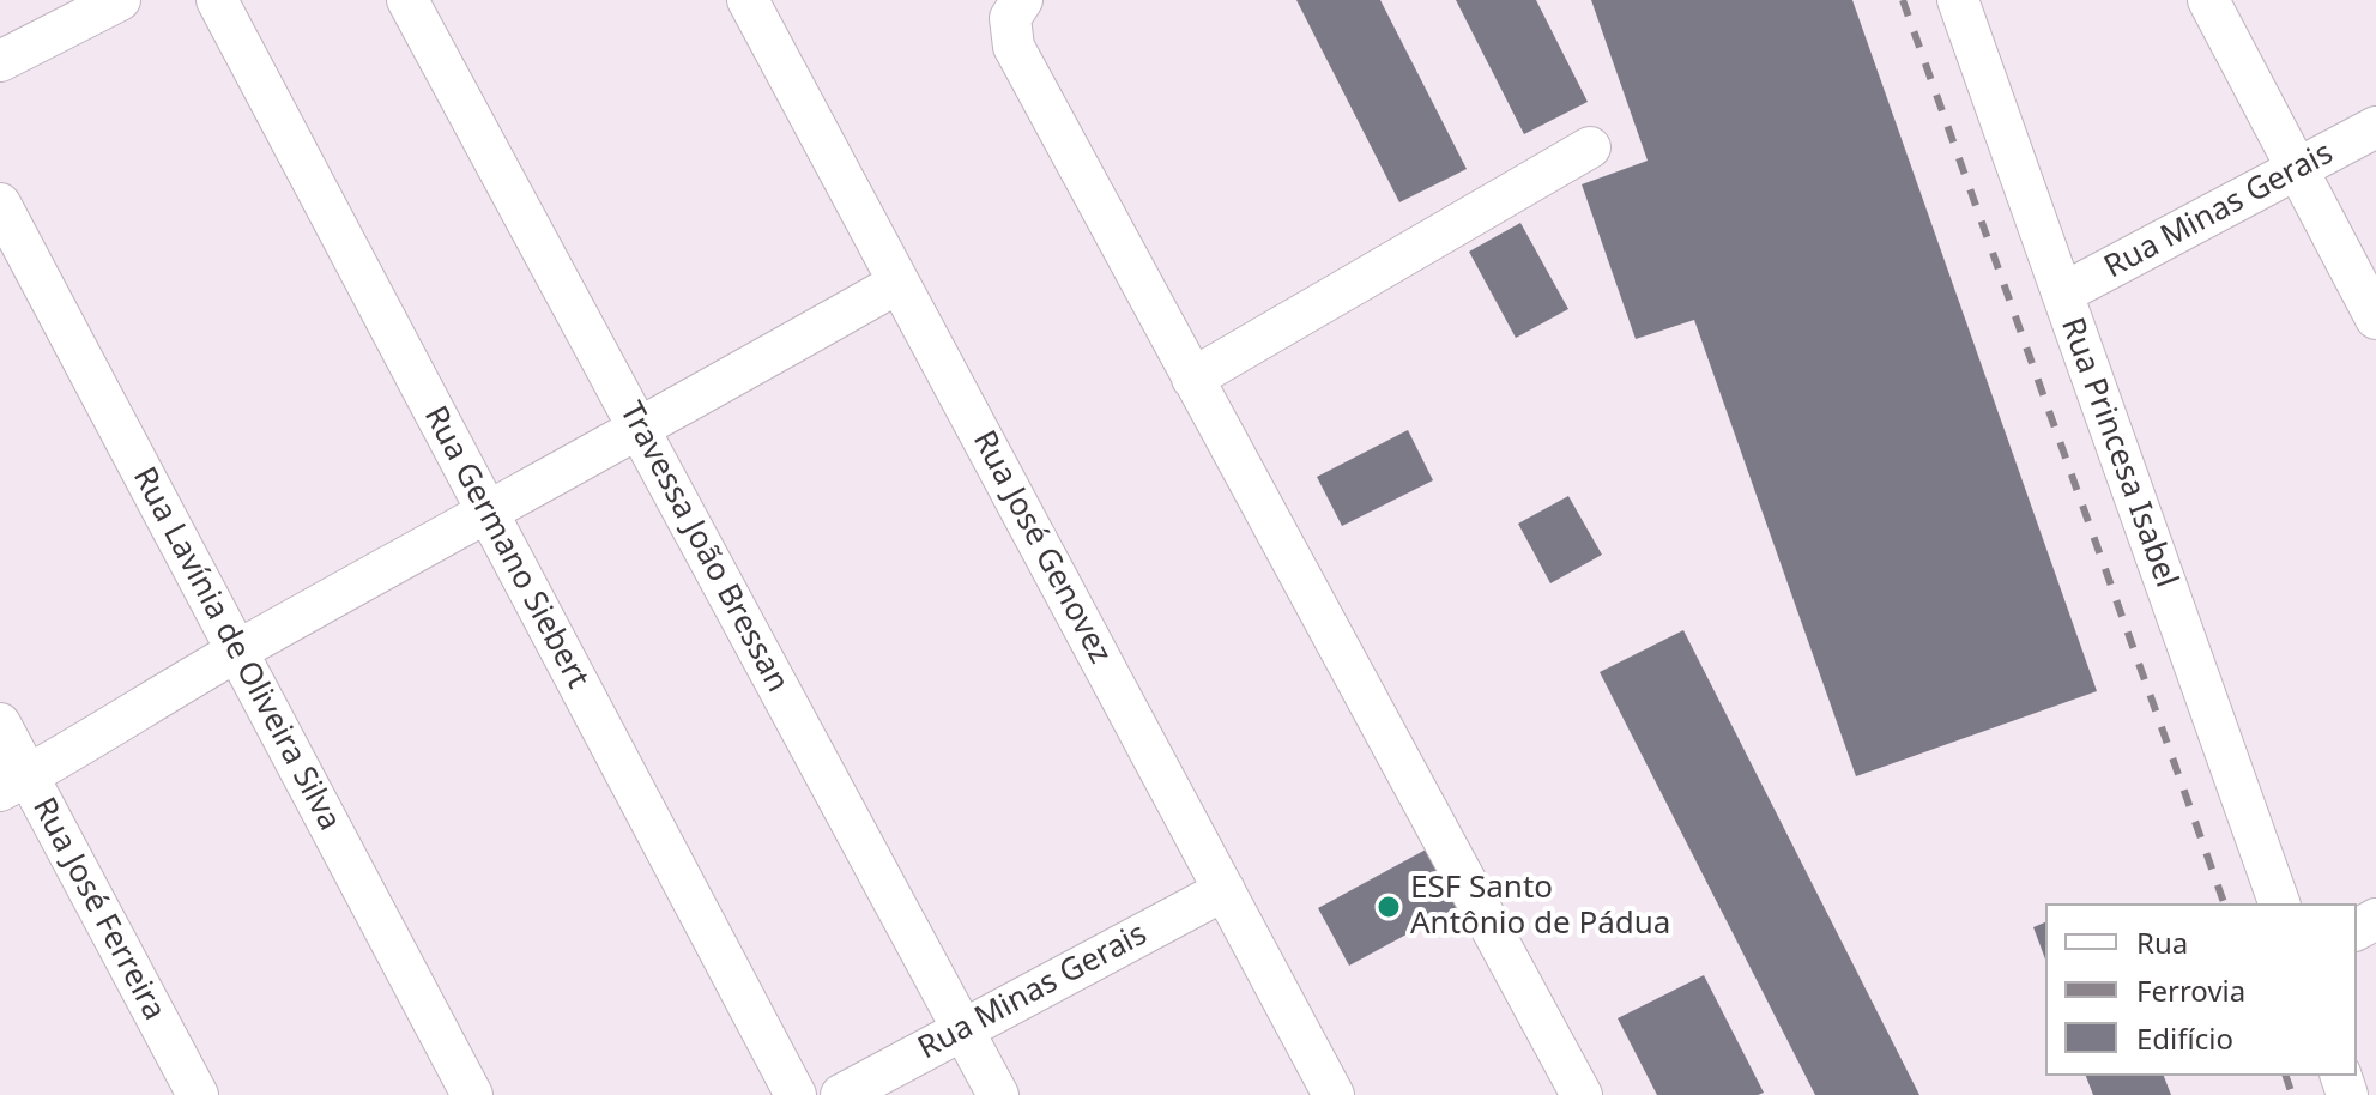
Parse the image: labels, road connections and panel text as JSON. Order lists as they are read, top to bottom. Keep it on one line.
{"streets":{"street":["Rua Minas Gerais","Rua Princesa Isabel","Rua Germano Siebert","Travessa João Bressan","Rua José Genovez","Rua Lavínia de Oliveira Silva","Rua José Ferreira"]},"crossings":[["Rua Minas Gerais","Rua Princesa Isabel"],["Rua Minas Gerais","Travessa João Bressan"],["Rua Minas Gerais","Rua José Genovez"]],"places":["ESF Santo Antônio de Pádua"],"legend":["Rua","Ferrovia","Edifício"]}
